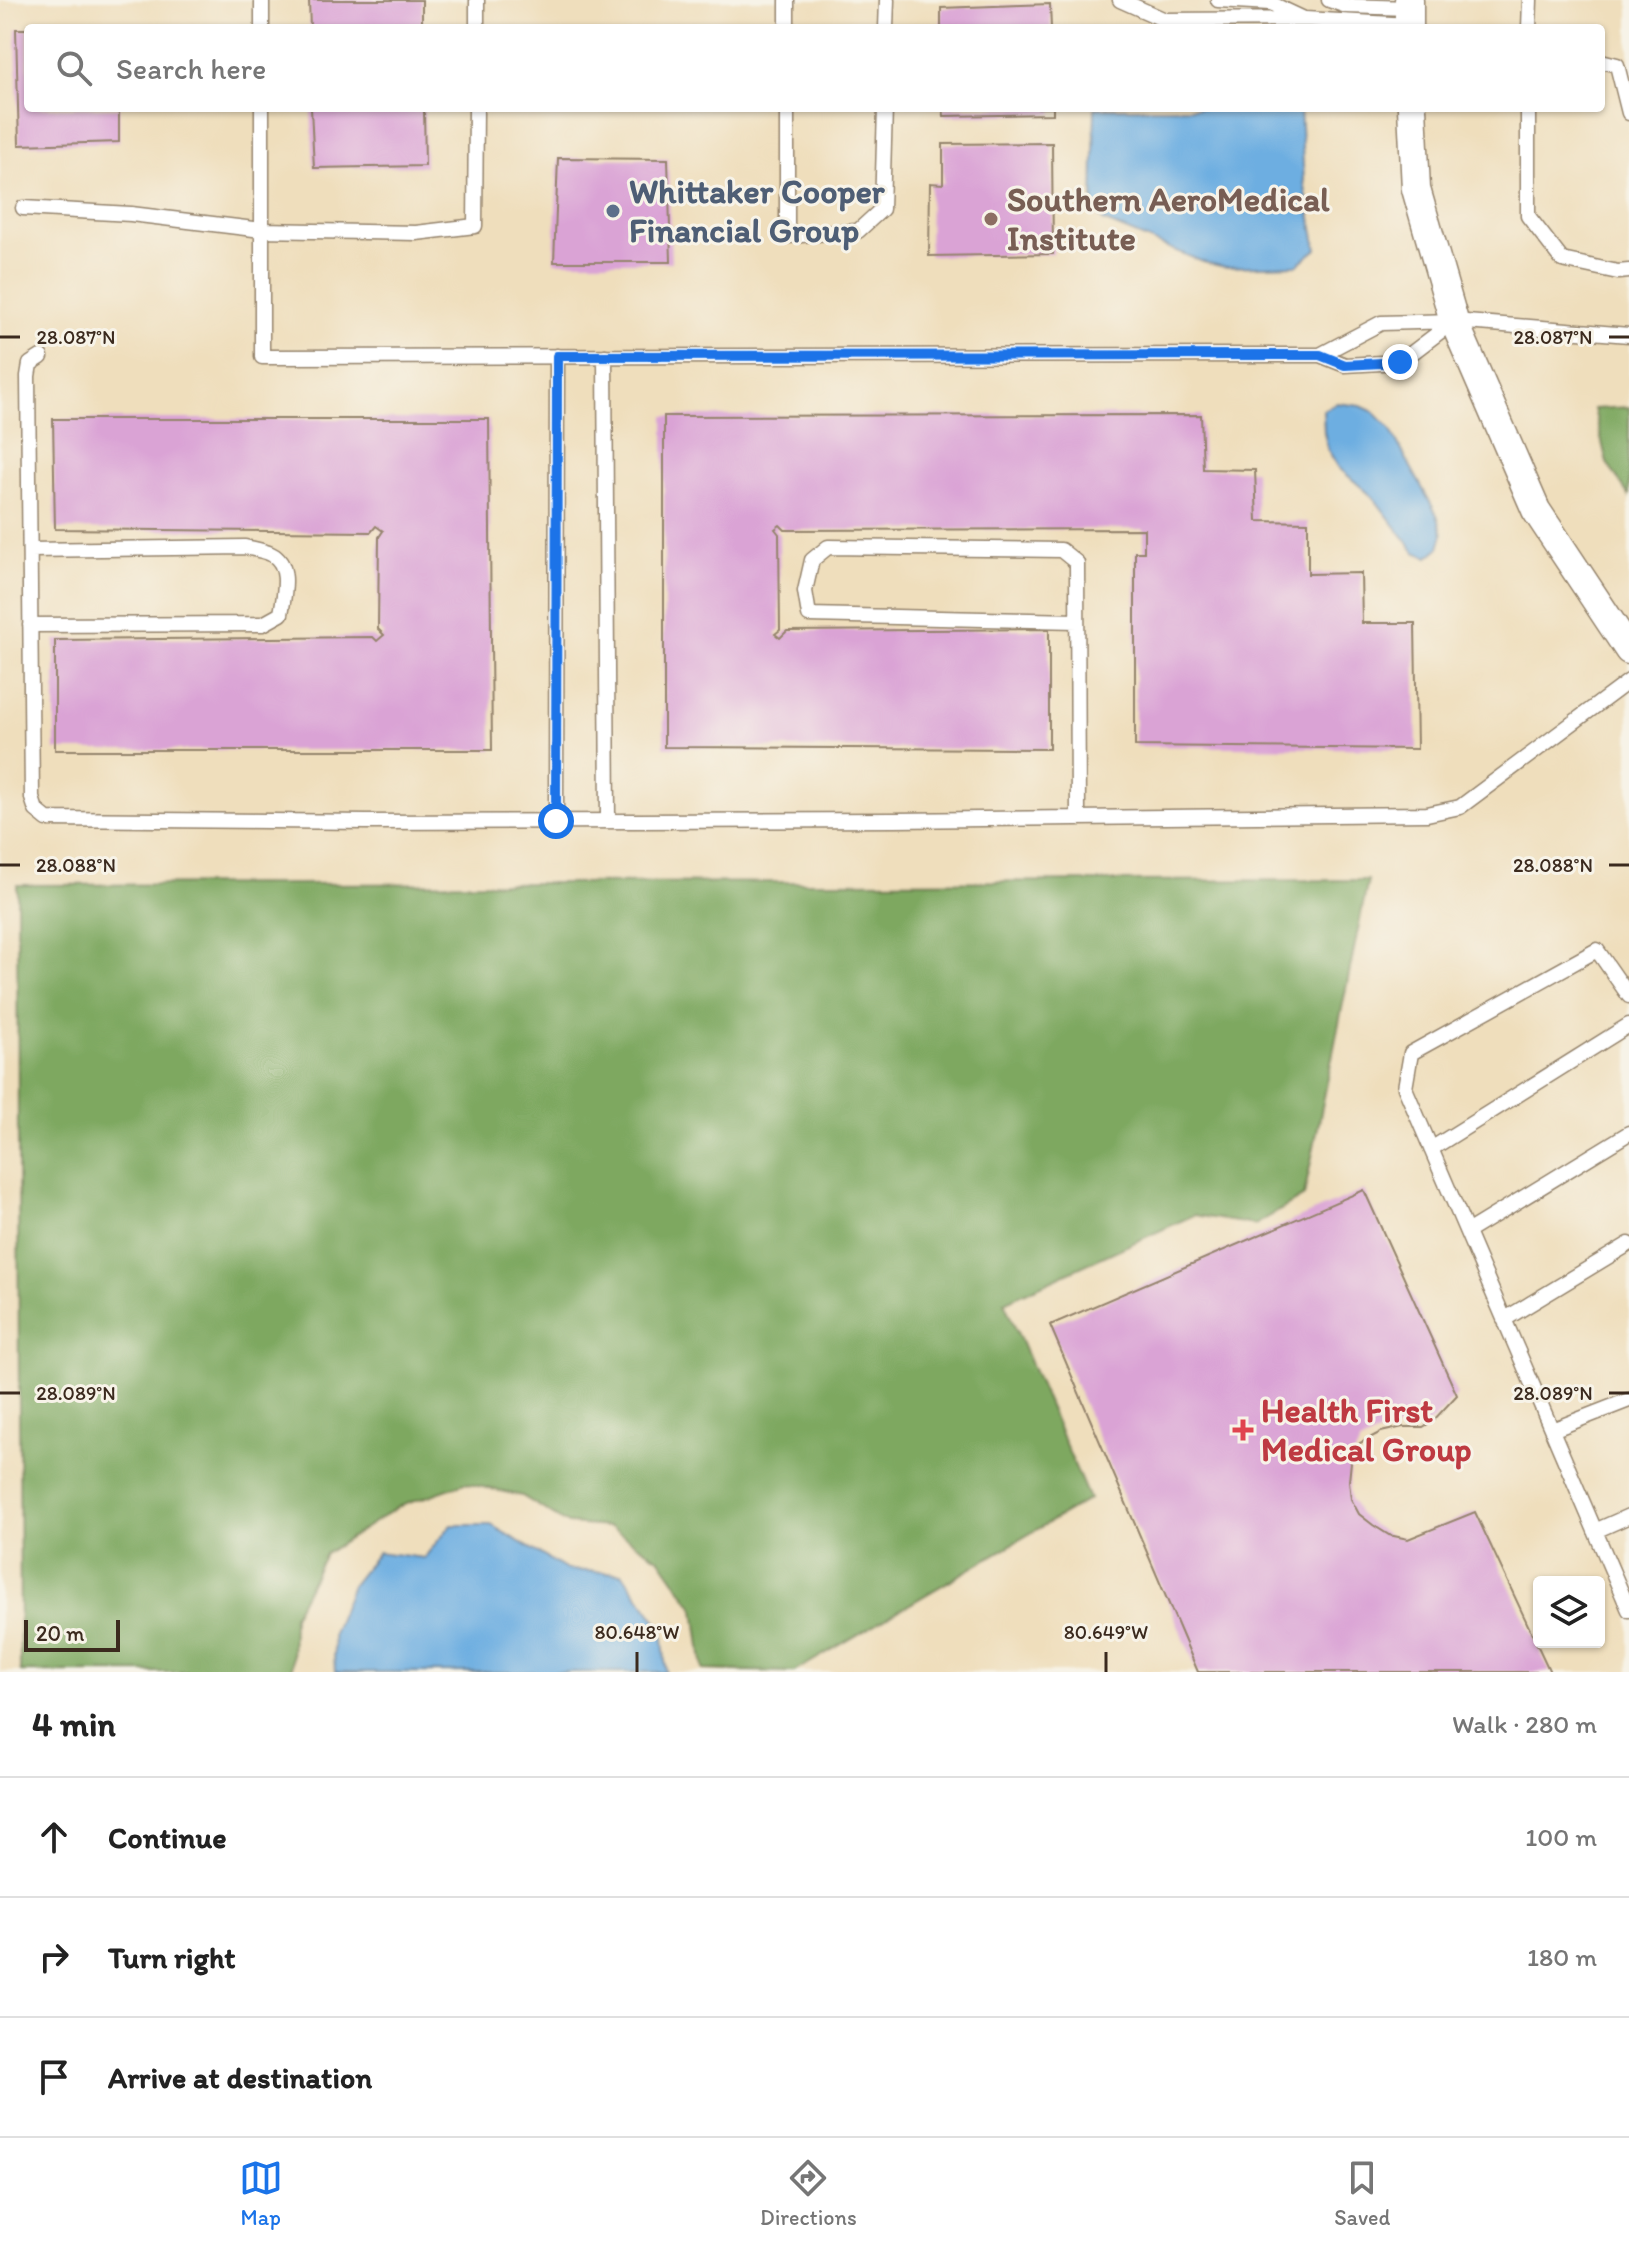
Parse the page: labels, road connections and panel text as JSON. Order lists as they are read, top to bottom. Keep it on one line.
{"places":{"other":["Whittaker Cooper Financial Group","Southern AeroMedical Institute"],"health":["Health First Medical Group"]},"scale_bar":"20 m","page":{"search":"Search here","scale":"20 m","heading":["4 min","Walk · 280 m"],"list":[["Continue","100 m"],["Turn right","180 m"],"Arrive at destination"],"nav":["Map","Directions","Saved"]},"coordinates":["28.087°N","28.088°N","28.089°N","80.648°W","80.649°W"]}
